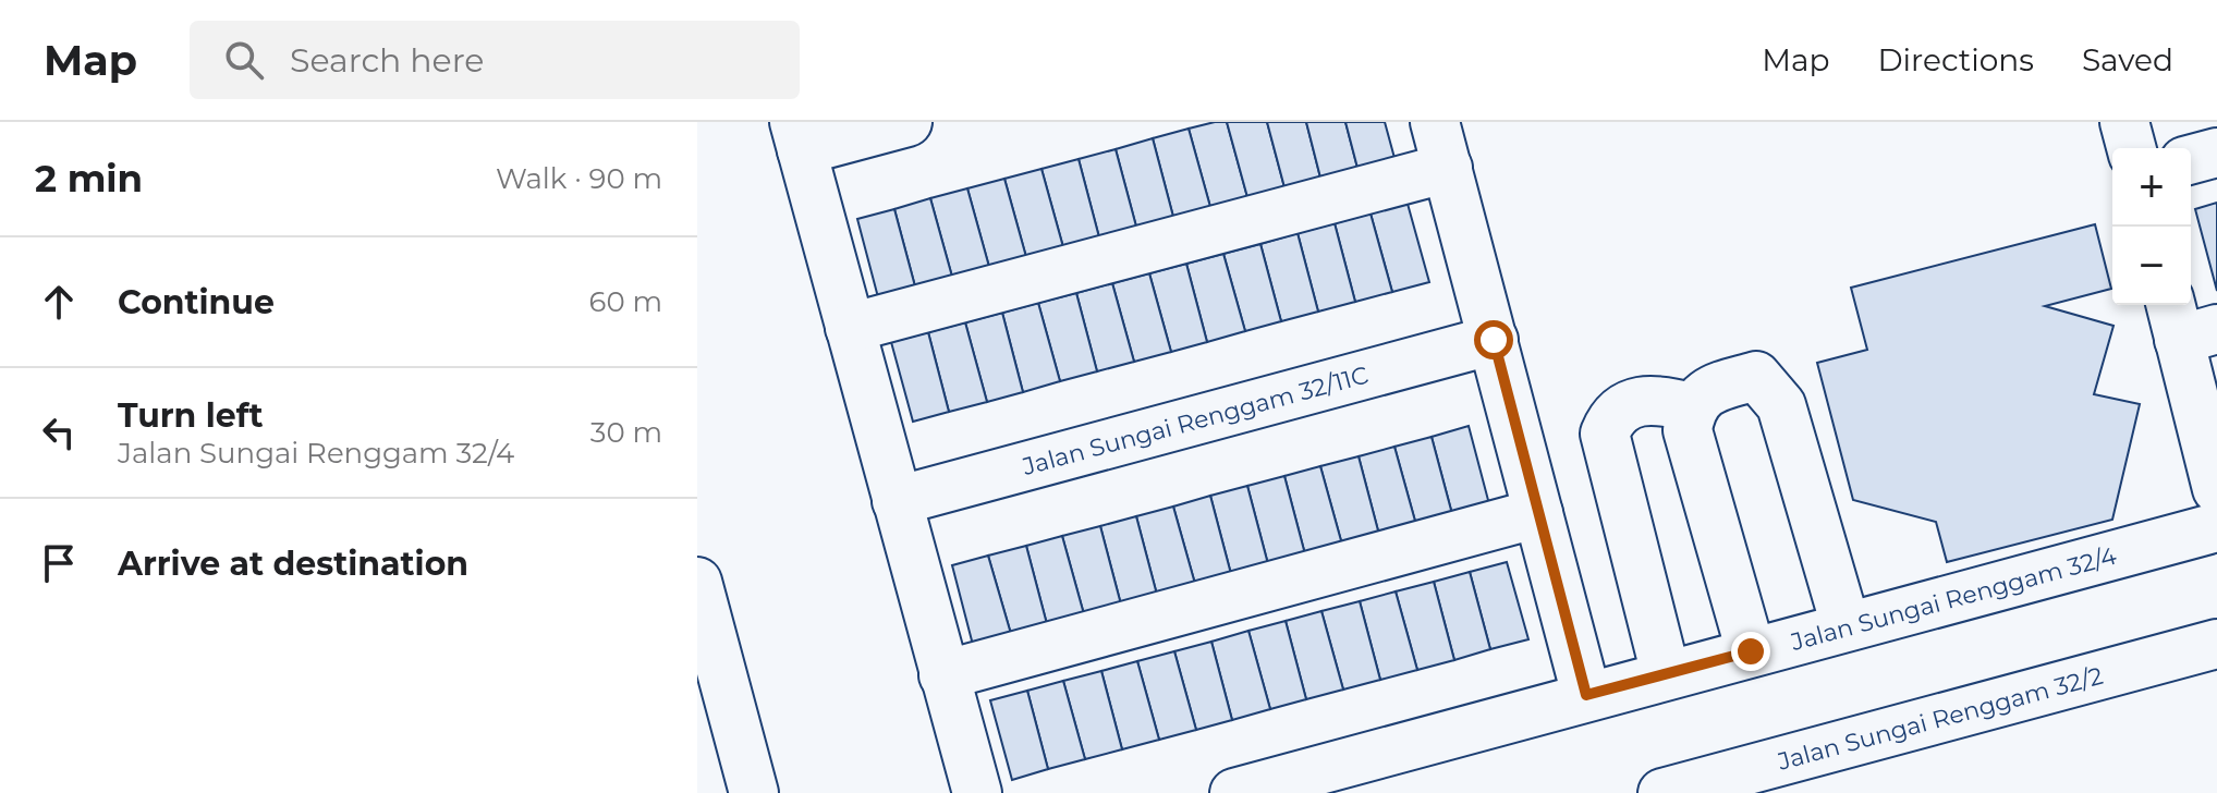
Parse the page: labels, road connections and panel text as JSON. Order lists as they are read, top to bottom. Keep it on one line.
{"streets":{"street":["Jalan Sungai Renggam 32/11C","Jalan Sungai Renggam 32/4","Jalan Sungai Renggam 32/2"]},"page":{"header":"Map","search":"Search here","nav":["Map","Directions","Saved"],"heading":["2 min","Walk · 90 m"],"map_buttons":["+","−"],"list":[["Continue","60 m"],["Turn left","Jalan Sungai Renggam 32/4","30 m"],"Arrive at destination"]}}
